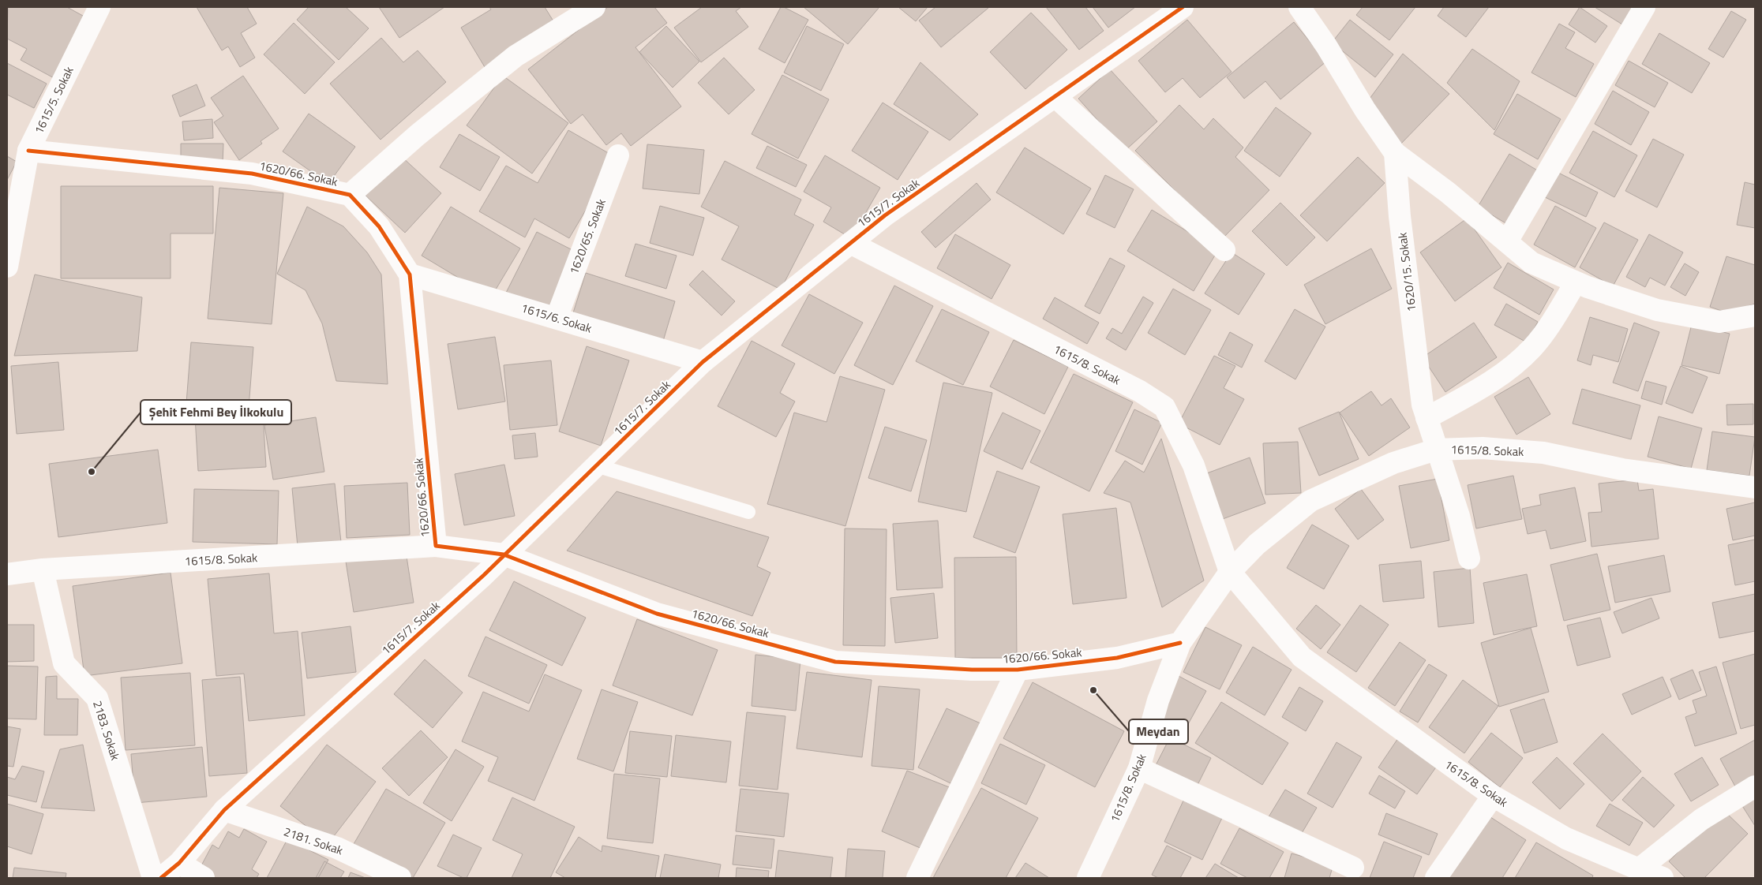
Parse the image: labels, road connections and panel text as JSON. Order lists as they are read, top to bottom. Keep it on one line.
{"streets":{"street":["1615/5. Sokak","1620/66. Sokak","1615/7. Sokak","1620/65. Sokak","1620/15. Sokak","1615/6. Sokak","1615/8. Sokak","2183. Sokak","2181. Sokak"]},"crossings":[["1615/5. Sokak","1620/66. Sokak"],["1620/66. Sokak","1615/7. Sokak"],["1620/66. Sokak","1615/6. Sokak"],["1620/66. Sokak","1615/8. Sokak"],["1615/7. Sokak","1615/6. Sokak"],["1615/7. Sokak","1615/8. Sokak"],["1615/7. Sokak","2181. Sokak"],["1620/65. Sokak","1615/6. Sokak"],["1620/15. Sokak","1615/8. Sokak"],["1615/8. Sokak","2183. Sokak"]],"places":["Şehit Fehmi Bey İlkokulu","Meydan"]}
